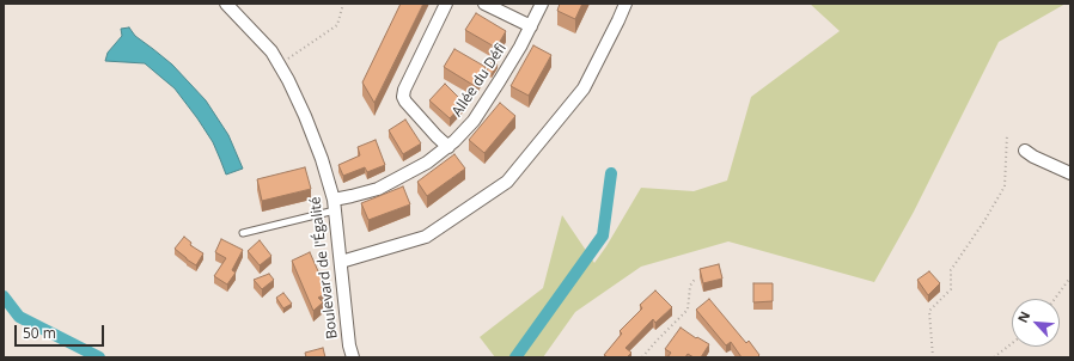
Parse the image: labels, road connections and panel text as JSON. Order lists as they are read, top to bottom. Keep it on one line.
{"streets":{"street":["Allée du Défi","Boulevard de l'Égalité"]},"crossings":[["Allée du Défi","Boulevard de l'Égalité"]],"scale_bar":"50 m","north":"top left"}
